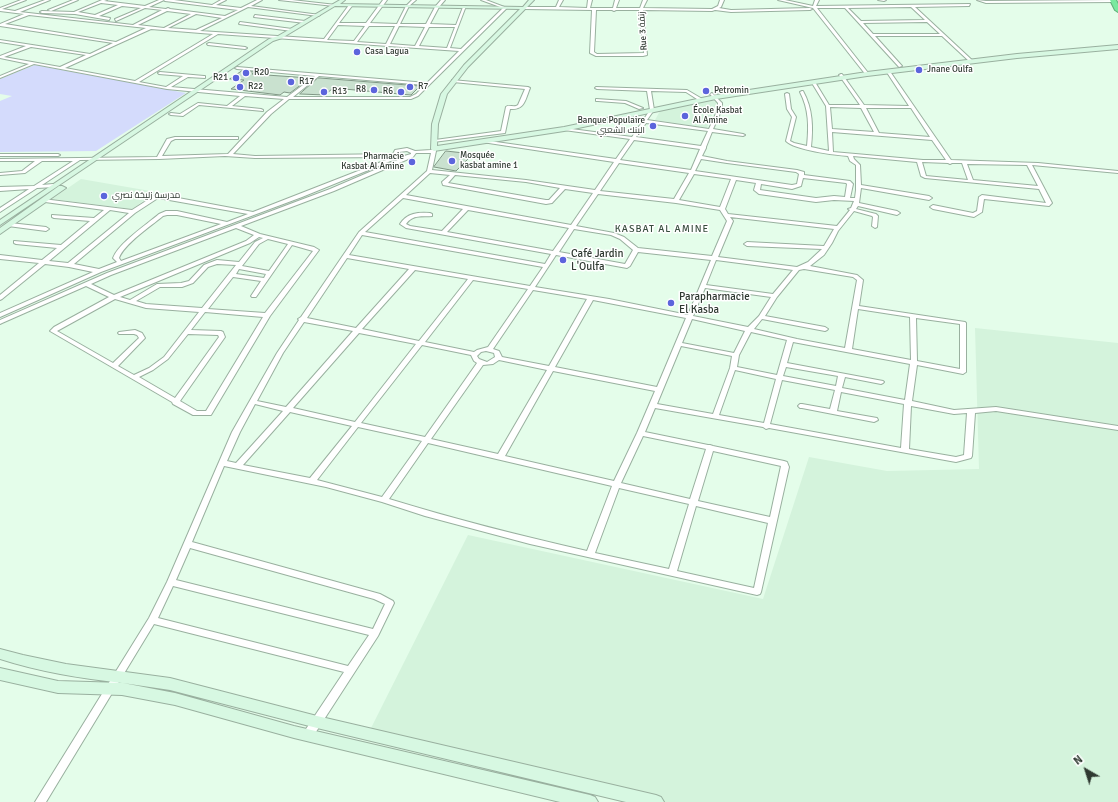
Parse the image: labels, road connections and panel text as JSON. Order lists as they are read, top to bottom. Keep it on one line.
{"streets":{"street":["Rue 3 زنقة"]},"districts":["KASBAT AL AMINE"],"places":["Casa Lagua","Jnane Oulfa","R20","R21","R17","R22","R7","R8","Petromin","R13","R6","École Kasbat Al Amine","Banque Populaire البنك الشعبي","Mosquée kasbat amine 1","Pharmacie Kasbat Al Amine","مدرسة زليخة نصري","Café Jardin L'Oulfa","Parapharmacie El Kasba"],"north":"top left"}
